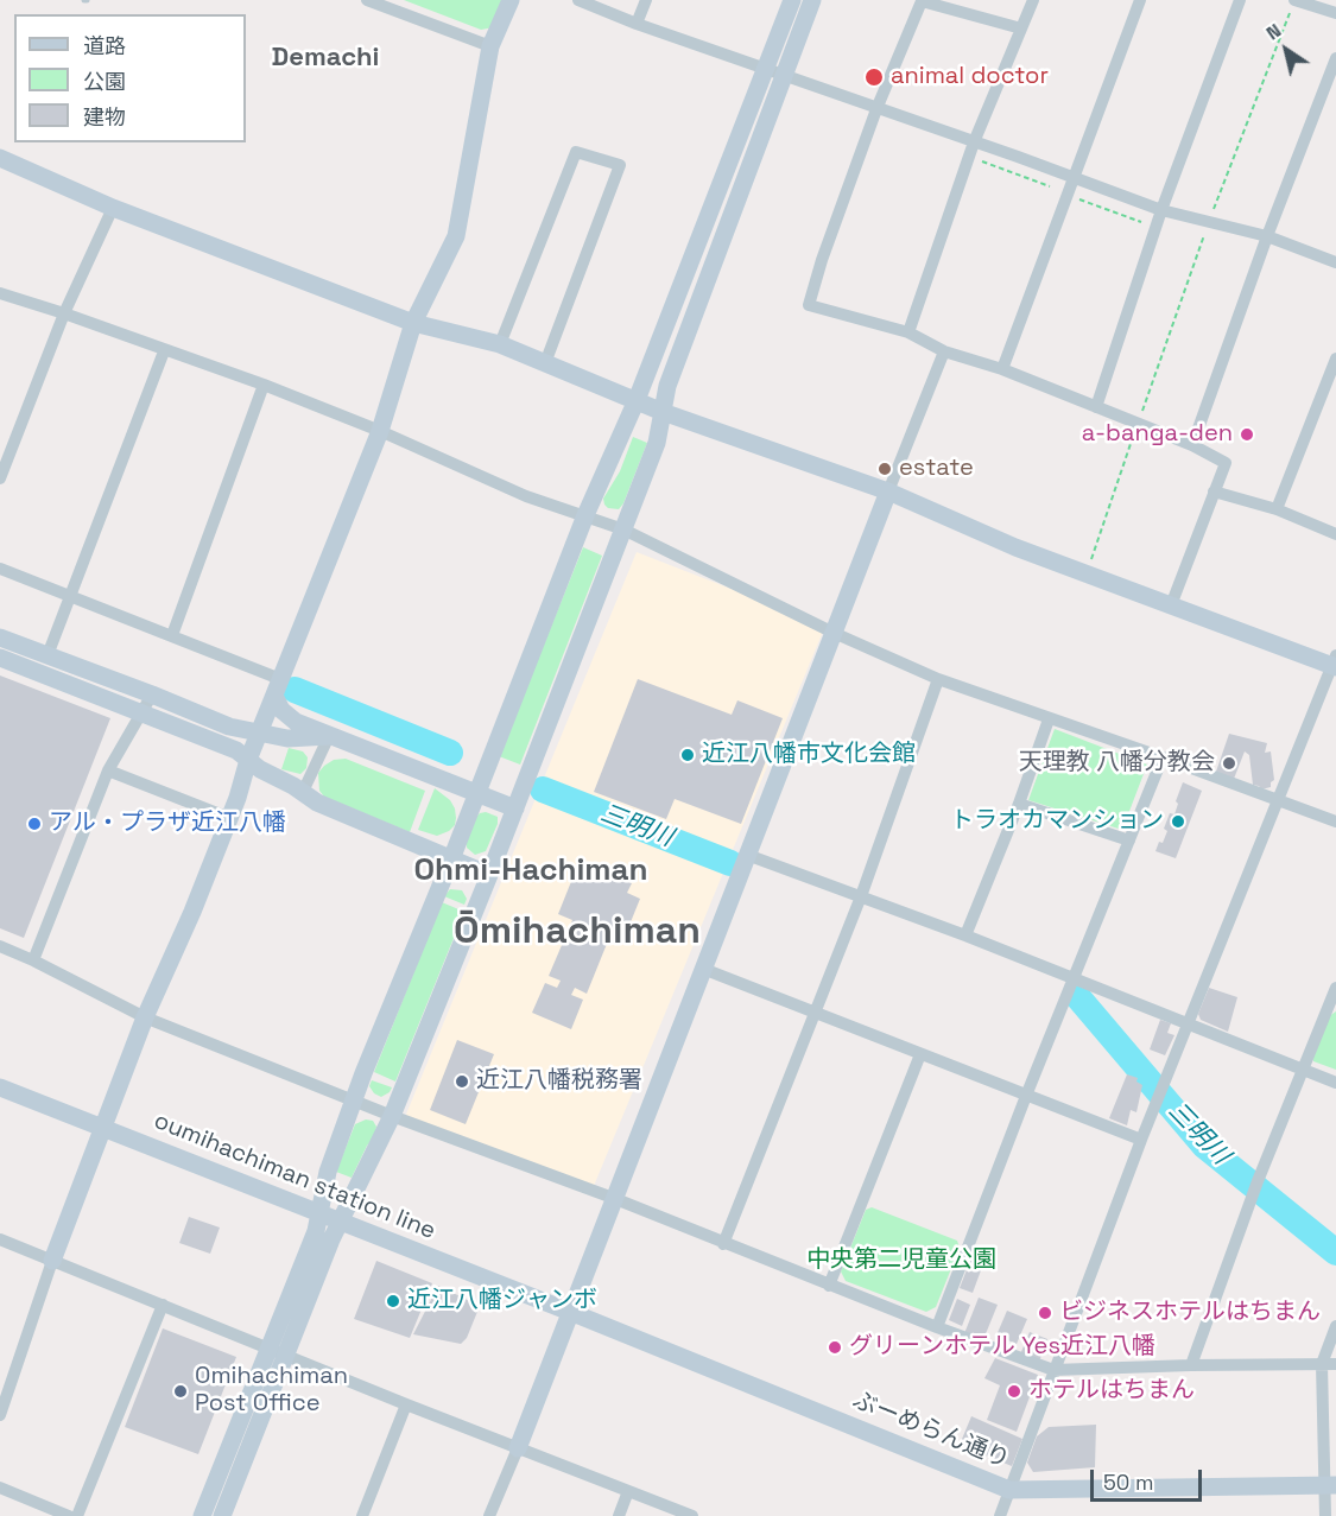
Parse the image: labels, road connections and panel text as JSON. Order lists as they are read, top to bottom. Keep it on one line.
{"streets":{"street":["oumihachiman station line","ぶーめらん通り"]},"crossings":[["oumihachiman station line","ぶーめらん通り"]],"districts":["Demachi","Ohmi-Hachiman","Ōmihachiman"],"water":["三明川"],"parks":["中央第二児童公園"],"places":["animal doctor","a-banga-den","estate","近江八幡市文化会館","天理教 八幡分教会","トラオカマンション","アル・プラザ近江八幡","近江八幡税務署","近江八幡ジャンボ","ビジネスホテルはちまん","グリーンホテル Yes近江八幡","Omihachiman Post Office","ホテルはちまん"],"legend":["道路","公園","建物"],"scale_bar":"50 m","north":"top left"}
